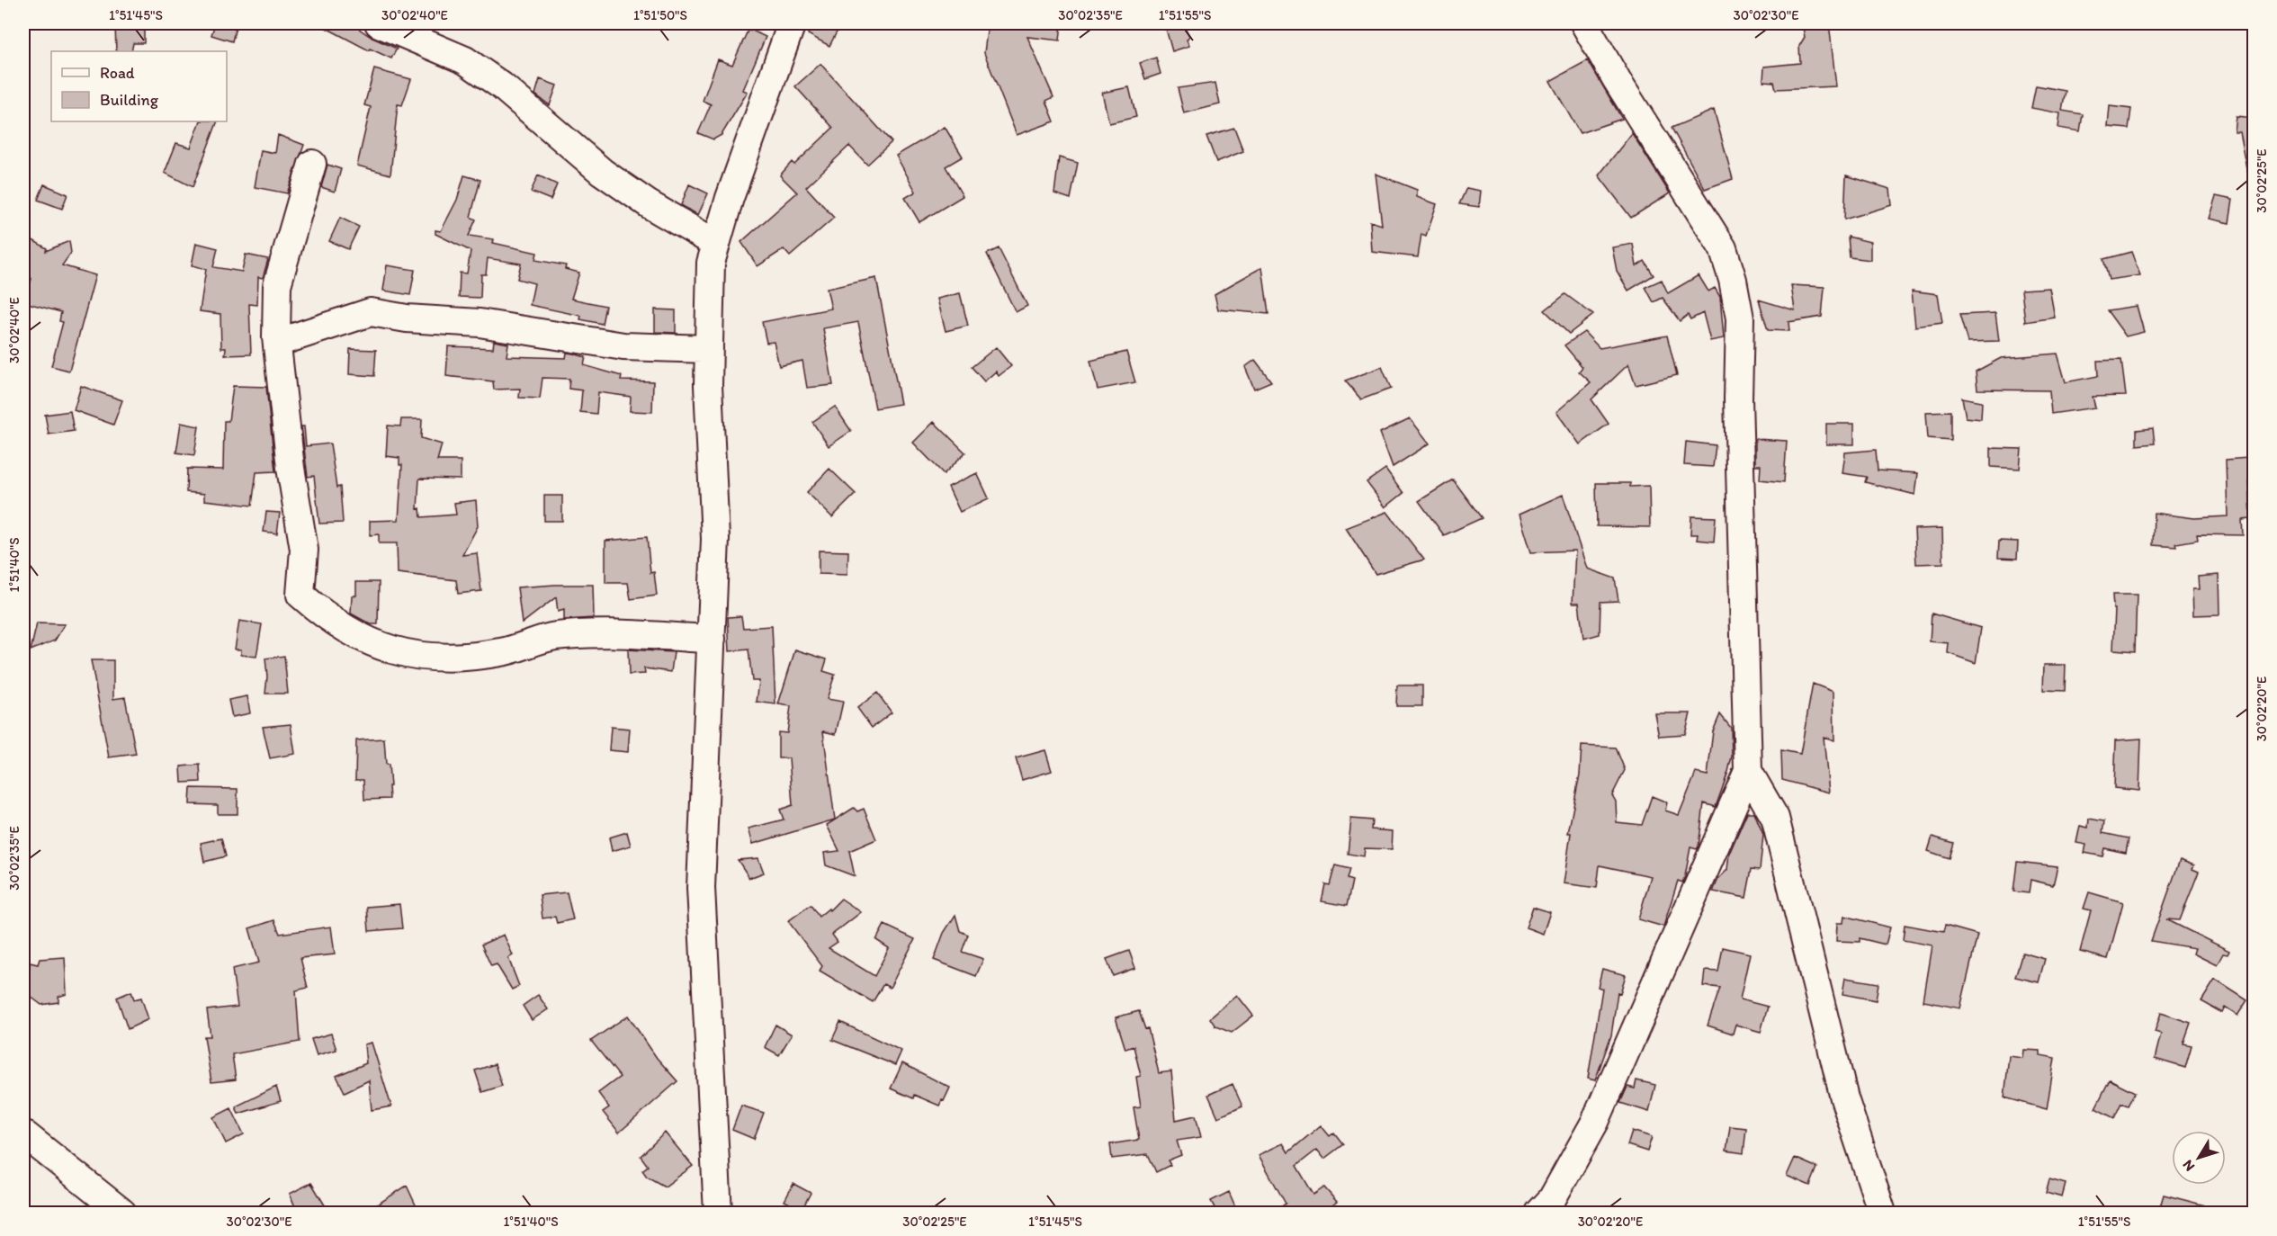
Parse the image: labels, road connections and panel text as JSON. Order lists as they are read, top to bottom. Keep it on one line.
{"legend":["Road","Building"],"north":"bottom left","coordinates":["1°51'45\"S","30°02'40\"E","1°51'50\"S","30°02'35\"E","1°51'55\"S","30°02'30\"E","30°02'25\"E","1°51'40\"S","30°02'20\"E"]}
